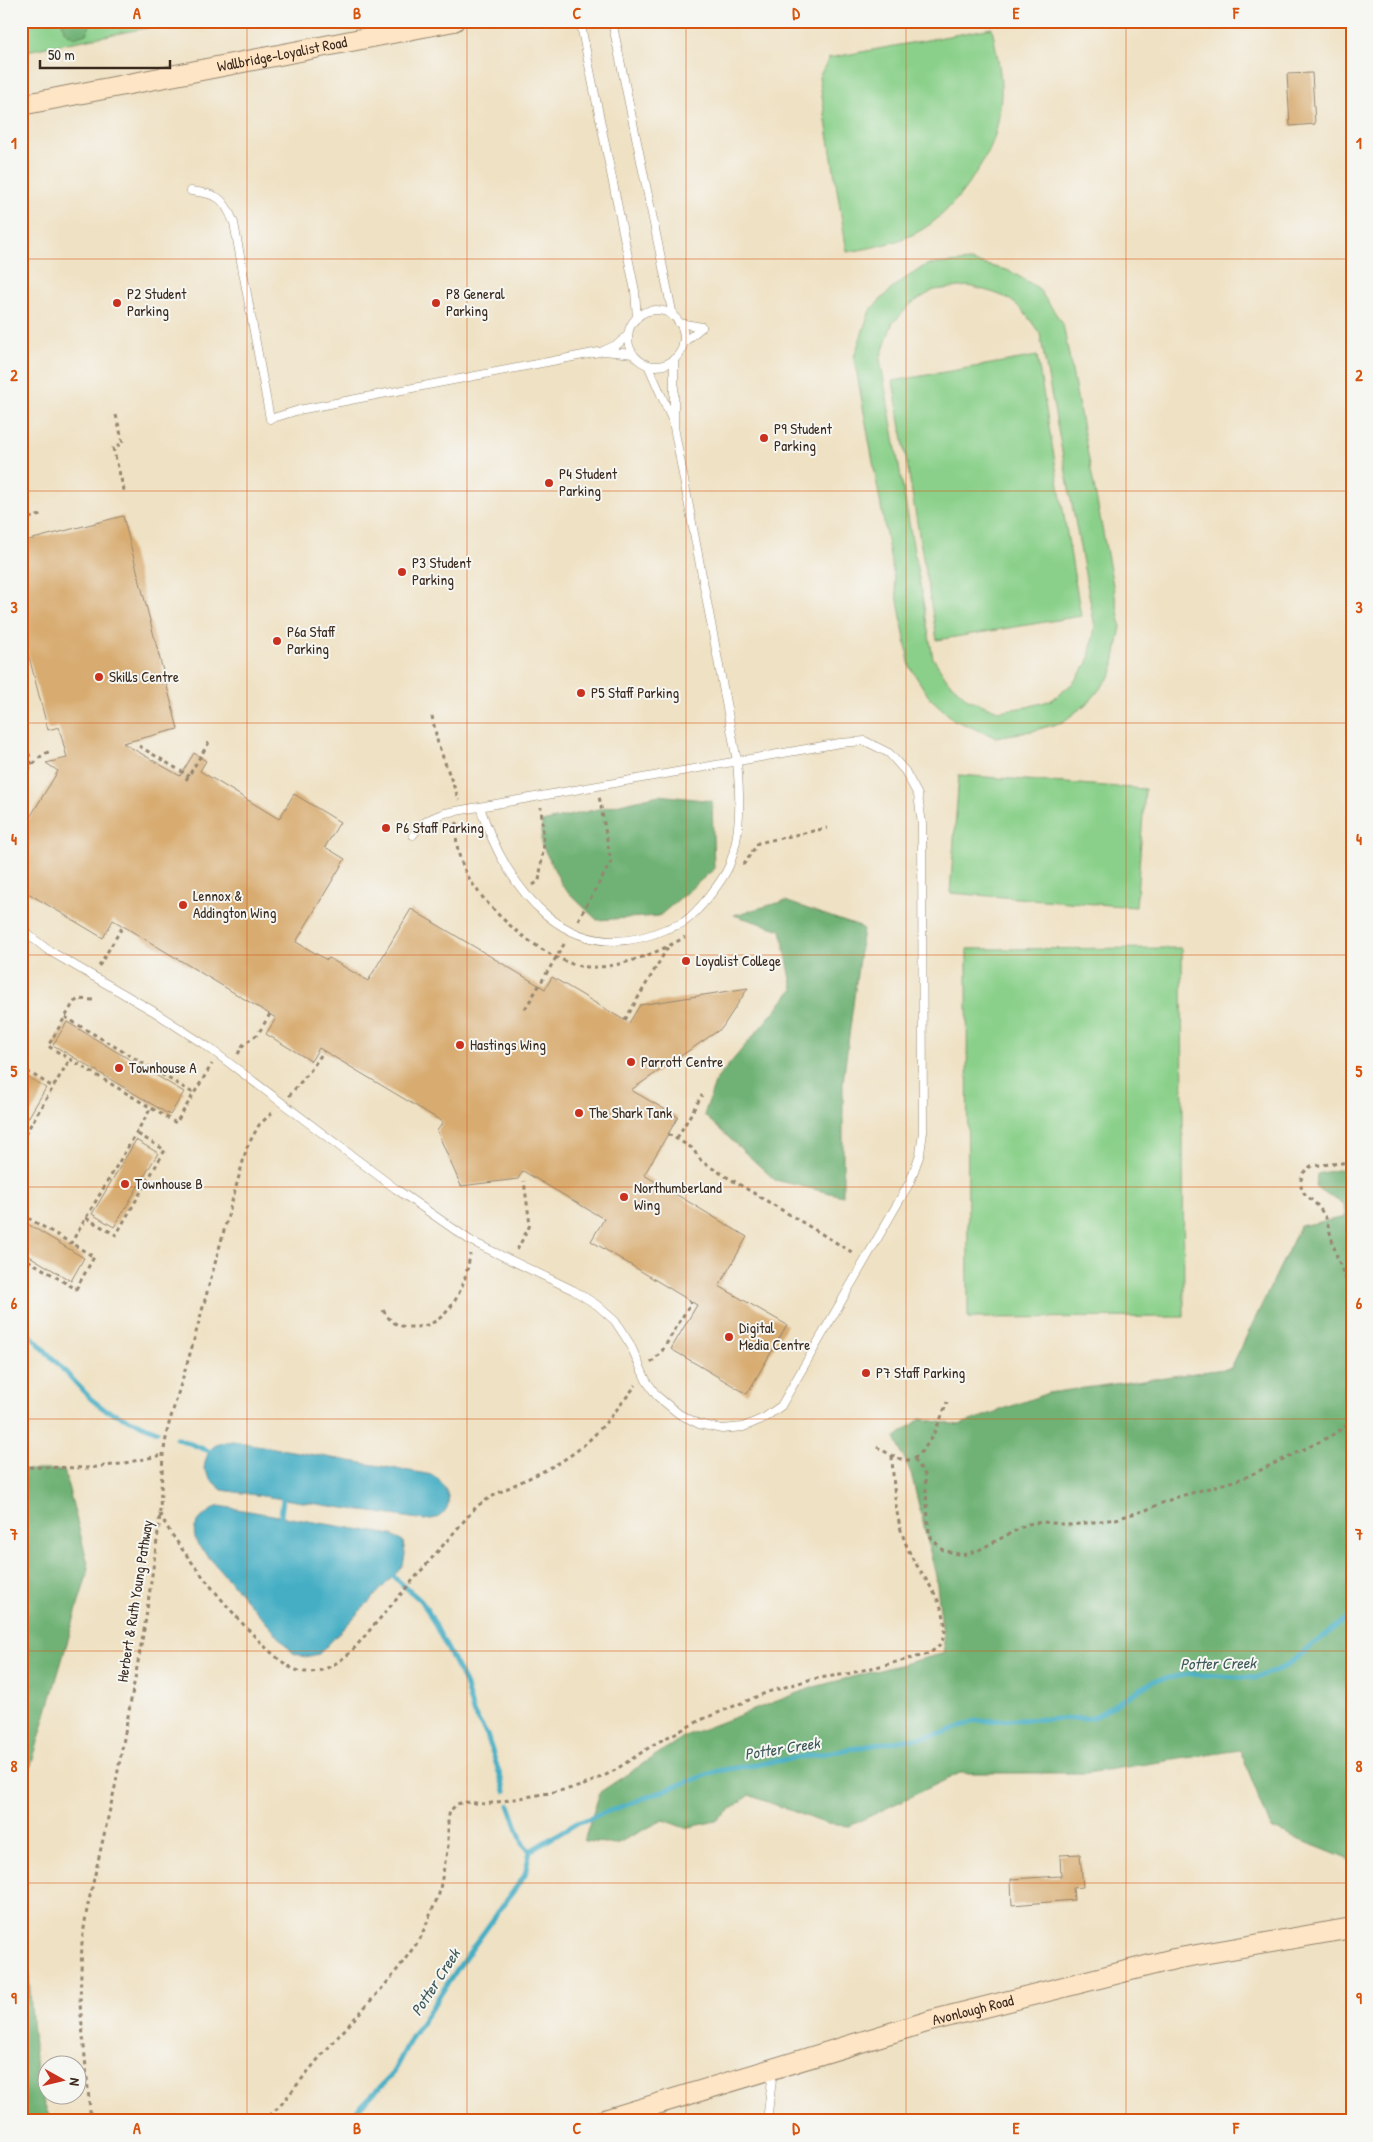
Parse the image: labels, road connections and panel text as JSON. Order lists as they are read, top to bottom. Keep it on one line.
{"streets":{"street":["Wallbridge-Loyalist Road","Avonlough Road"],"path":["Herbert & Ruth Young Pathway"]},"water":["Potter Creek"],"places":["P2 Student Parking","P8 General Parking","P9 Student Parking","P4 Student Parking","P3 Student Parking","P6a Staff Parking","Skills Centre","P5 Staff Parking","P6 Staff Parking","Lennox & Addington Wing","Loyalist College","Hastings Wing","Parrott Centre","Townhouse A","The Shark Tank","Townhouse B","Northumberland Wing","Digital Media Centre","P7 Staff Parking"],"scale_bar":"50 m","north":"right","grid":{"columns":["A","B","C","D","E","F"],"rows":["1","2","3","4","5","6","7","8","9"]}}
